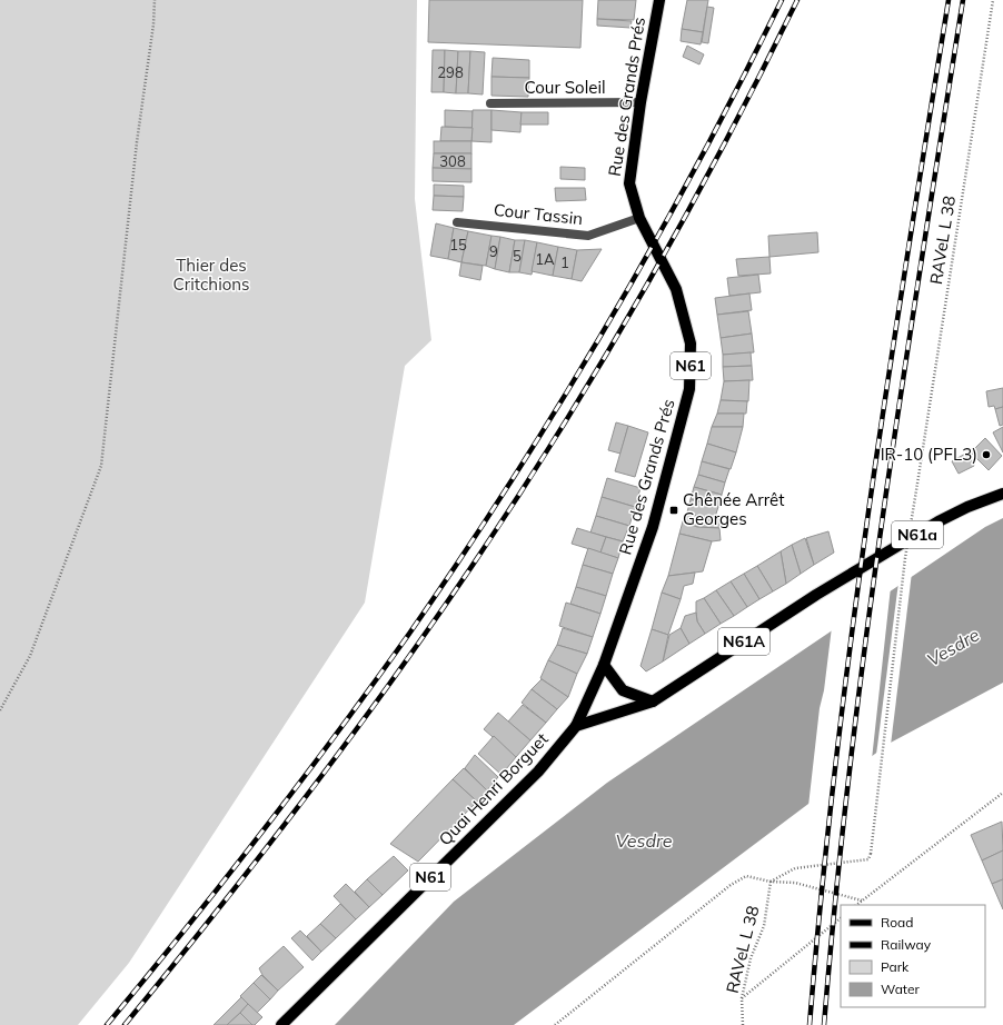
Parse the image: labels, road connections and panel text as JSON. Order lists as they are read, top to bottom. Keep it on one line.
{"streets":{"main road":["Rue des Grands Prés","N61","N61a","N61A","Quai Henri Borguet"],"street":["Cour Soleil","Cour Tassin"],"path":["RAVeL L 38"]},"crossings":[["Cour Soleil","Rue des Grands Prés"],["Rue des Grands Prés","Cour Tassin"],["Rue des Grands Prés","Quai Henri Borguet"],["N61a","N61A"]],"water":["Vesdre"],"parks":["Thier des Critchions"],"places":{"other":["IR-10 (PFL3)"],"transit":["Chênée Arrêt Georges"]},"house_numbers":["298","308","15","9","5","1A","1"],"legend":["Road","Railway","Park","Water"]}
